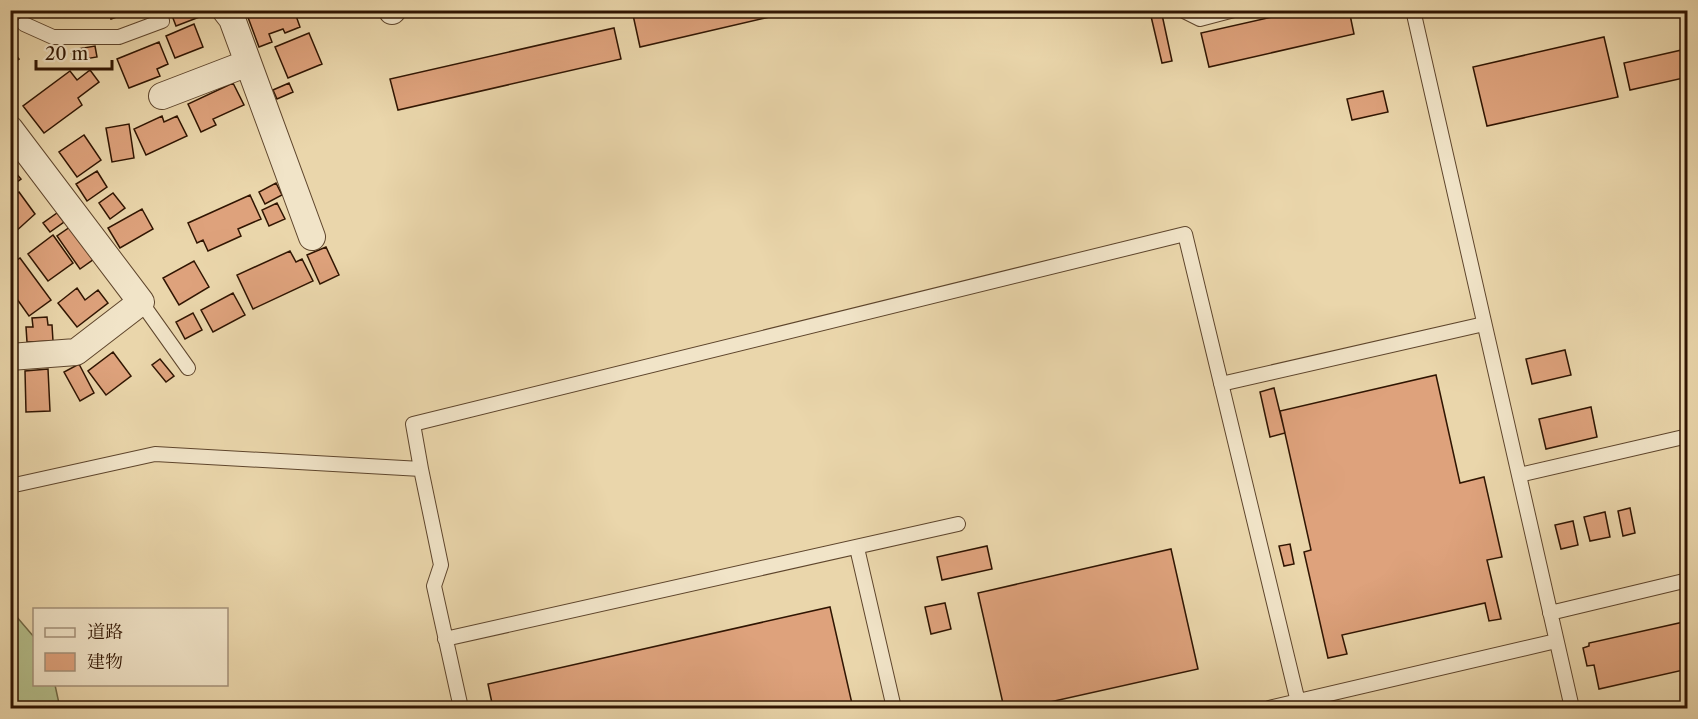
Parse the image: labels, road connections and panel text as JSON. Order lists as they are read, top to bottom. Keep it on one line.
{"legend":["道路","建物"],"scale_bar":"20 m"}
